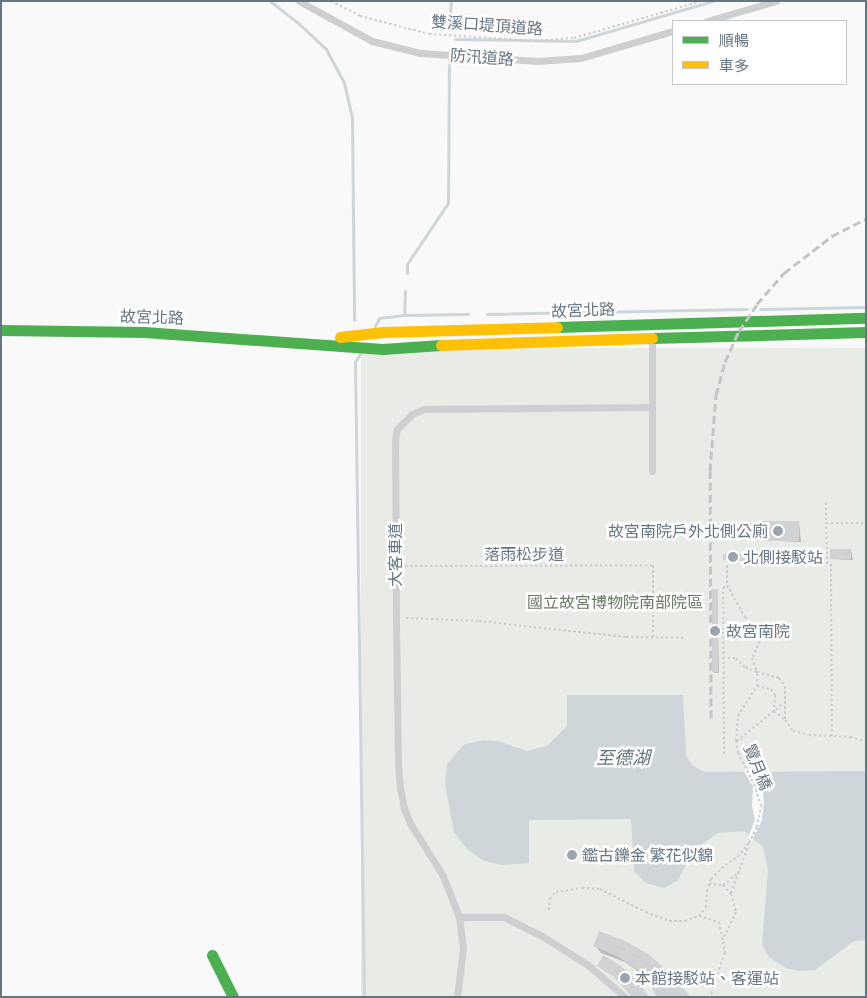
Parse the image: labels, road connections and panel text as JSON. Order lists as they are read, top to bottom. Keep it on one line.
{"streets":{"street":["故宮北路"],"lane":["防汛道路","大客車道"],"path":["雙溪口堤頂道路","落雨松步道","覽月橋"]},"crossings":[["落雨松步道","大客車道"]],"water":["至德湖"],"parks":["國立故宮博物院南部院區"],"places":["故宮南院戶外北側公廁","北側接駁站","故宮南院","鑑古鑠金 繁花似錦","本館接駁站、客運站"],"legend":["順暢","車多"]}
